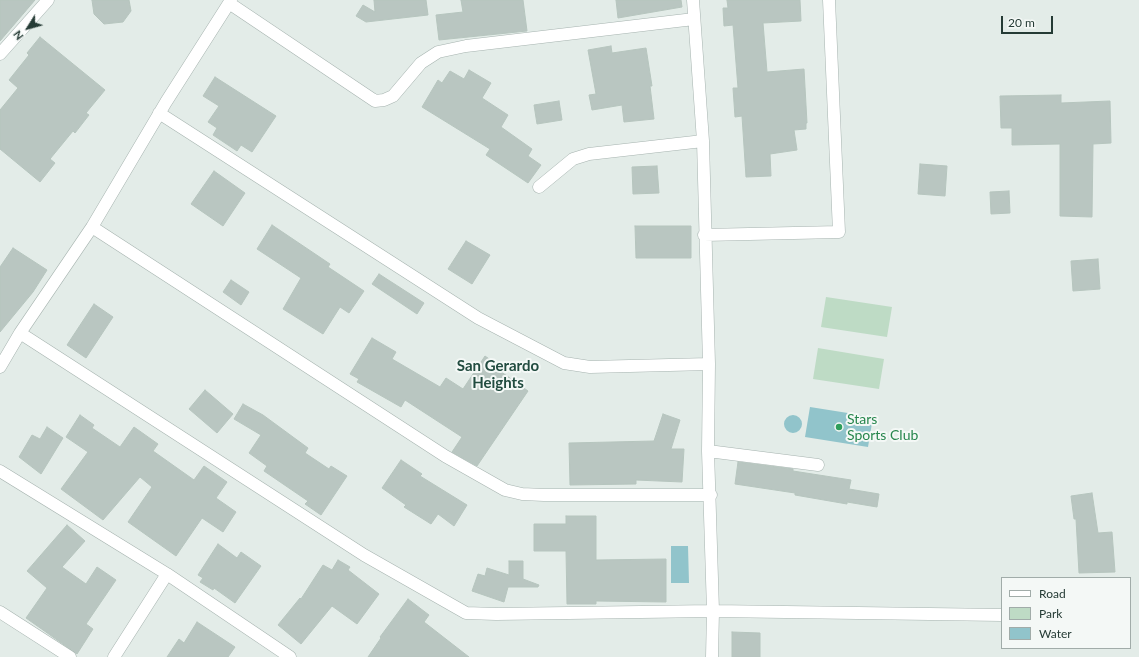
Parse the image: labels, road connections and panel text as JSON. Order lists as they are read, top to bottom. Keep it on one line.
{"districts":["San Gerardo Heights"],"places":["Stars Sports Club"],"legend":["Road","Park","Water"],"scale_bar":"20 m","north":"bottom left"}
